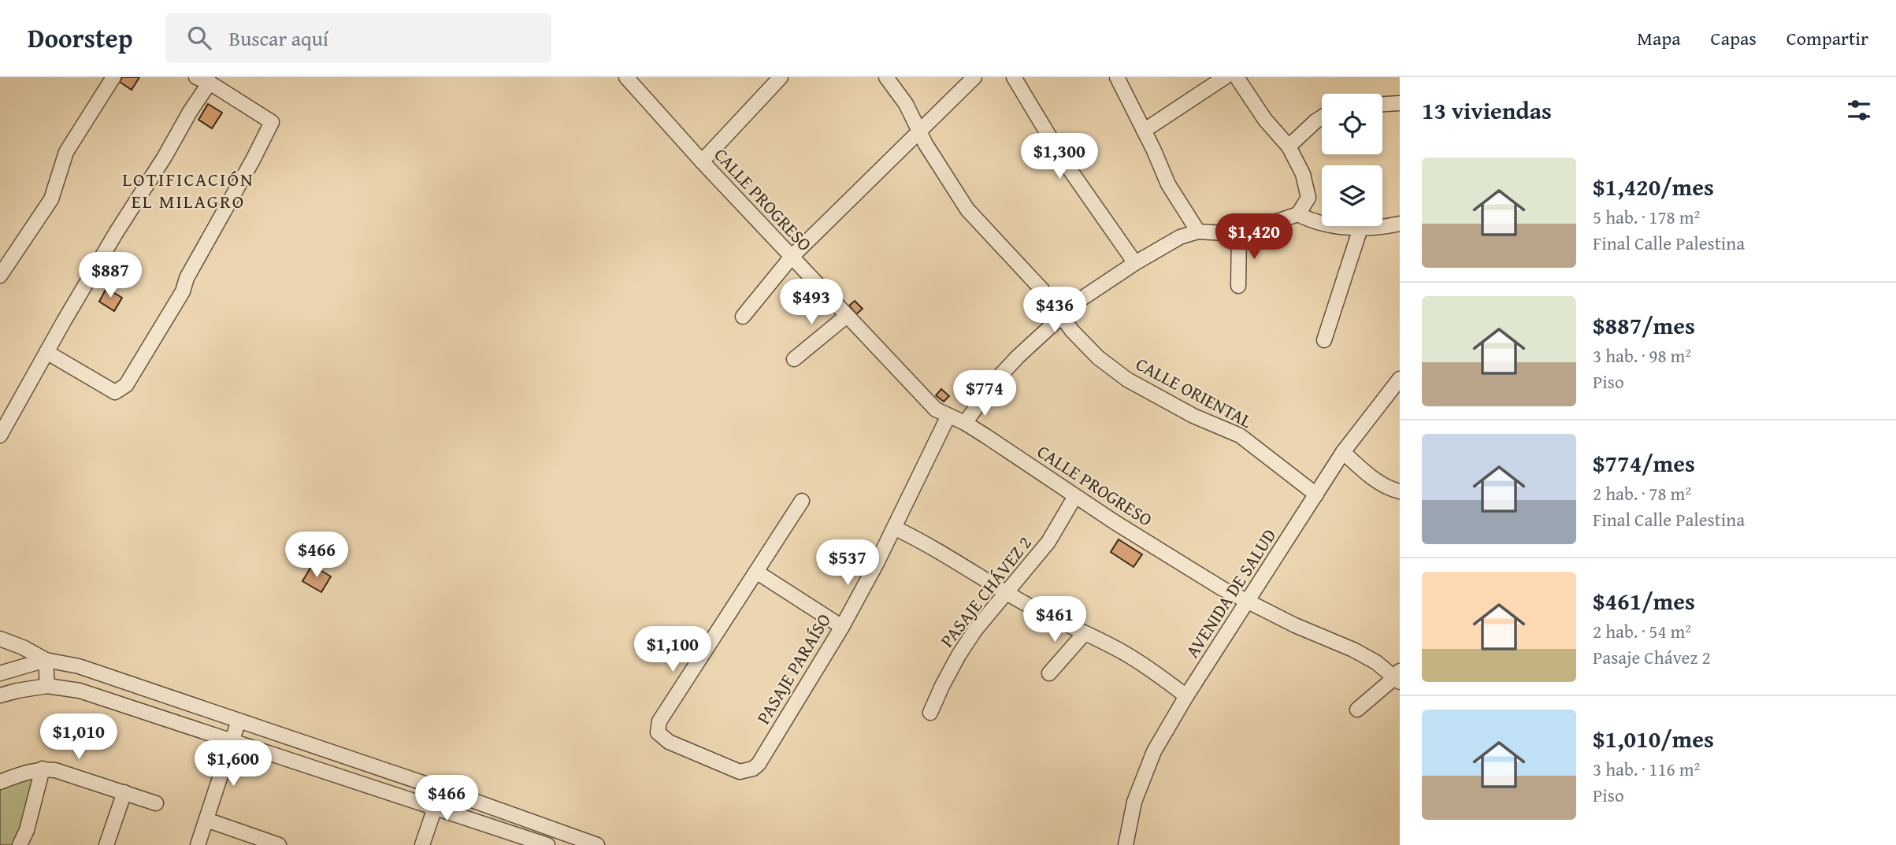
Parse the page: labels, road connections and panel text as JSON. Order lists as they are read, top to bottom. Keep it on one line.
{"streets":{"street":["CALLE PROGRESO","CALLE ORIENTAL","PASAJE CHÁVEZ 2","AVENIDA DE SALUD","PASAJE PARAÍSO"]},"crossings":[["CALLE PROGRESO","PASAJE CHÁVEZ 2"],["CALLE PROGRESO","AVENIDA DE SALUD"],["CALLE PROGRESO","PASAJE PARAÍSO"],["CALLE ORIENTAL","AVENIDA DE SALUD"]],"districts":["LOTIFICACIÓN EL MILAGRO"],"page":{"header":"Doorstep","search":"Buscar aquí","nav":["Mapa","Capas","Compartir"],"heading":"13 viviendas","price":["$1,300","$1,420","$887","$493","$436","$774","$466","$537","$461","$1,100","$1,010","$1,600","$466"],"list":[{"name":"$1,420/mes","note":"5 hab. · 178 m² · Final Calle Palestina"},{"name":"$887/mes","note":"3 hab. · 98 m² · Piso"},{"name":"$774/mes","note":"2 hab. · 78 m² · Final Calle Palestina"},{"name":"$461/mes","note":"2 hab. · 54 m² · Pasaje Chávez 2"},{"name":"$1,010/mes","note":"3 hab. · 116 m² · Piso"}]}}
